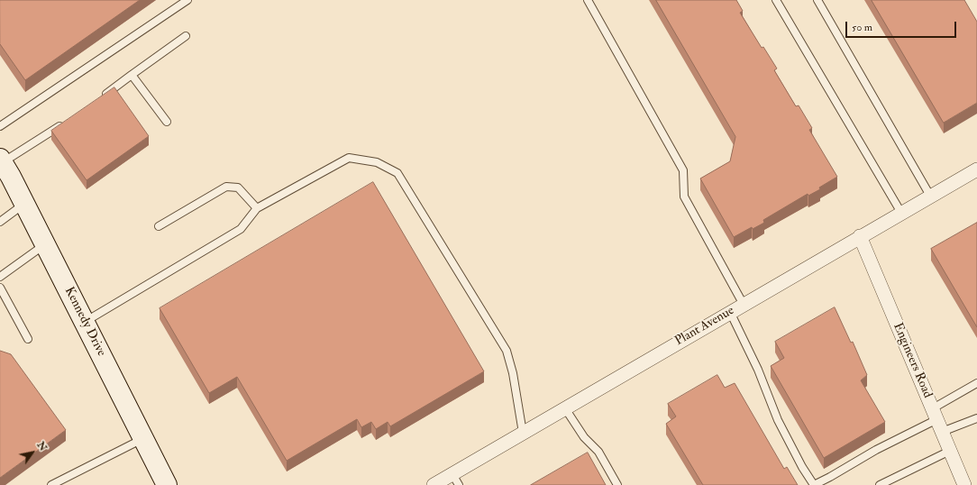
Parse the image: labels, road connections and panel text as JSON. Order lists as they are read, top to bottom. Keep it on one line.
{"streets":{"street":["Kennedy Drive","Plant Avenue","Engineers Road"]},"crossings":[["Plant Avenue","Engineers Road"]],"scale_bar":"50 m","north":"top right"}
